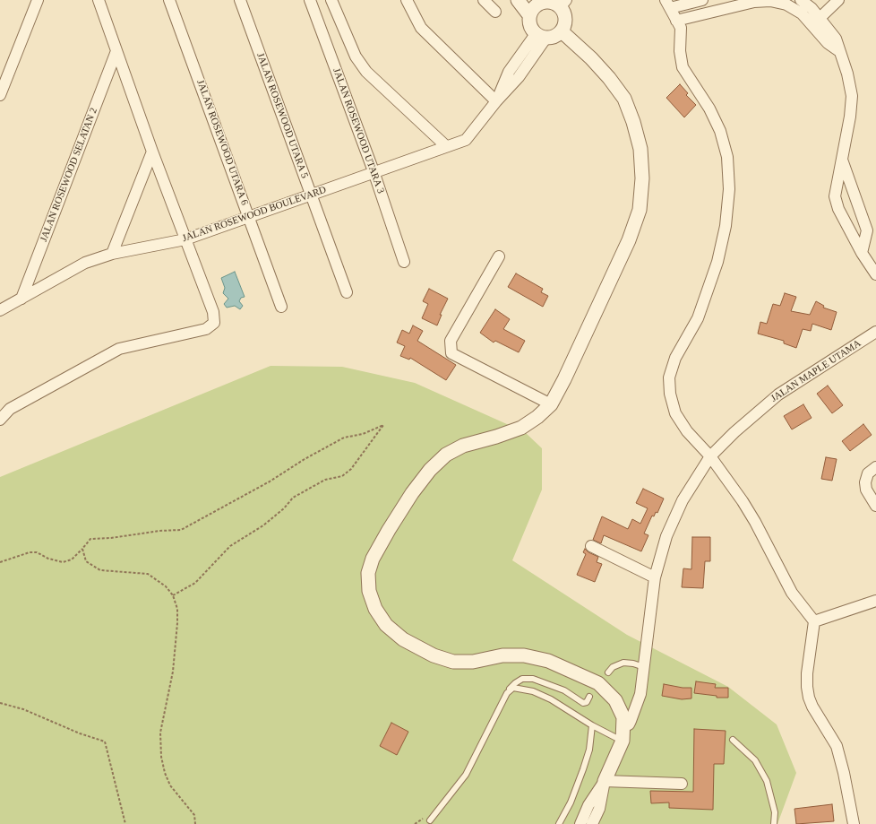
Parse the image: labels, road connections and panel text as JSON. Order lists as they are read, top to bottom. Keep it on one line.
{"streets":{"street":["JALAN ROSEWOOD UTARA 5","JALAN ROSEWOOD UTARA 3","JALAN ROSEWOOD UTARA 6","JALAN ROSEWOOD SELATAN 2","JALAN ROSEWOOD BOULEVARD","JALAN MAPLE UTAMA"]},"crossings":[["JALAN ROSEWOOD UTARA 5","JALAN ROSEWOOD BOULEVARD"],["JALAN ROSEWOOD UTARA 3","JALAN ROSEWOOD BOULEVARD"],["JALAN ROSEWOOD UTARA 6","JALAN ROSEWOOD BOULEVARD"],["JALAN ROSEWOOD SELATAN 2","JALAN ROSEWOOD BOULEVARD"]]}
